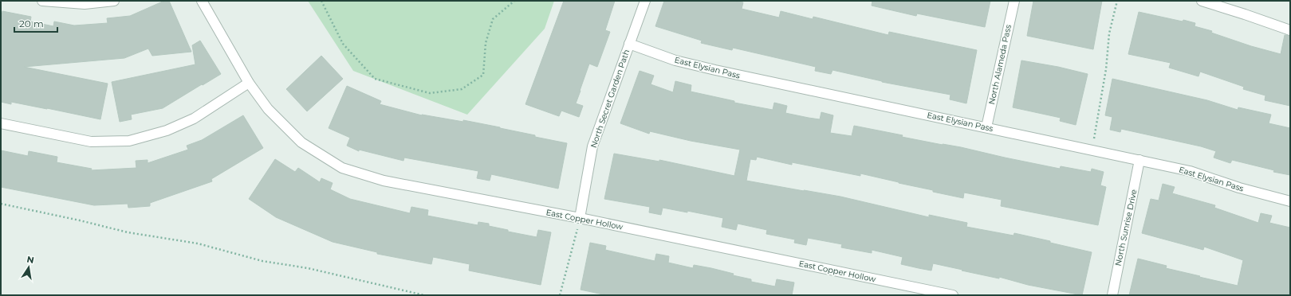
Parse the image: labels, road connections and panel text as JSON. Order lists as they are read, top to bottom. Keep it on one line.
{"streets":{"street":["North Alameda Pass","East Elysian Pass","North Secret Garden Path","East Copper Hollow","North Sunrise Drive"]},"crossings":[["North Alameda Pass","East Elysian Pass"],["East Elysian Pass","North Secret Garden Path"],["East Elysian Pass","North Sunrise Drive"],["North Secret Garden Path","East Copper Hollow"]],"scale_bar":"20 m","north":"top"}
